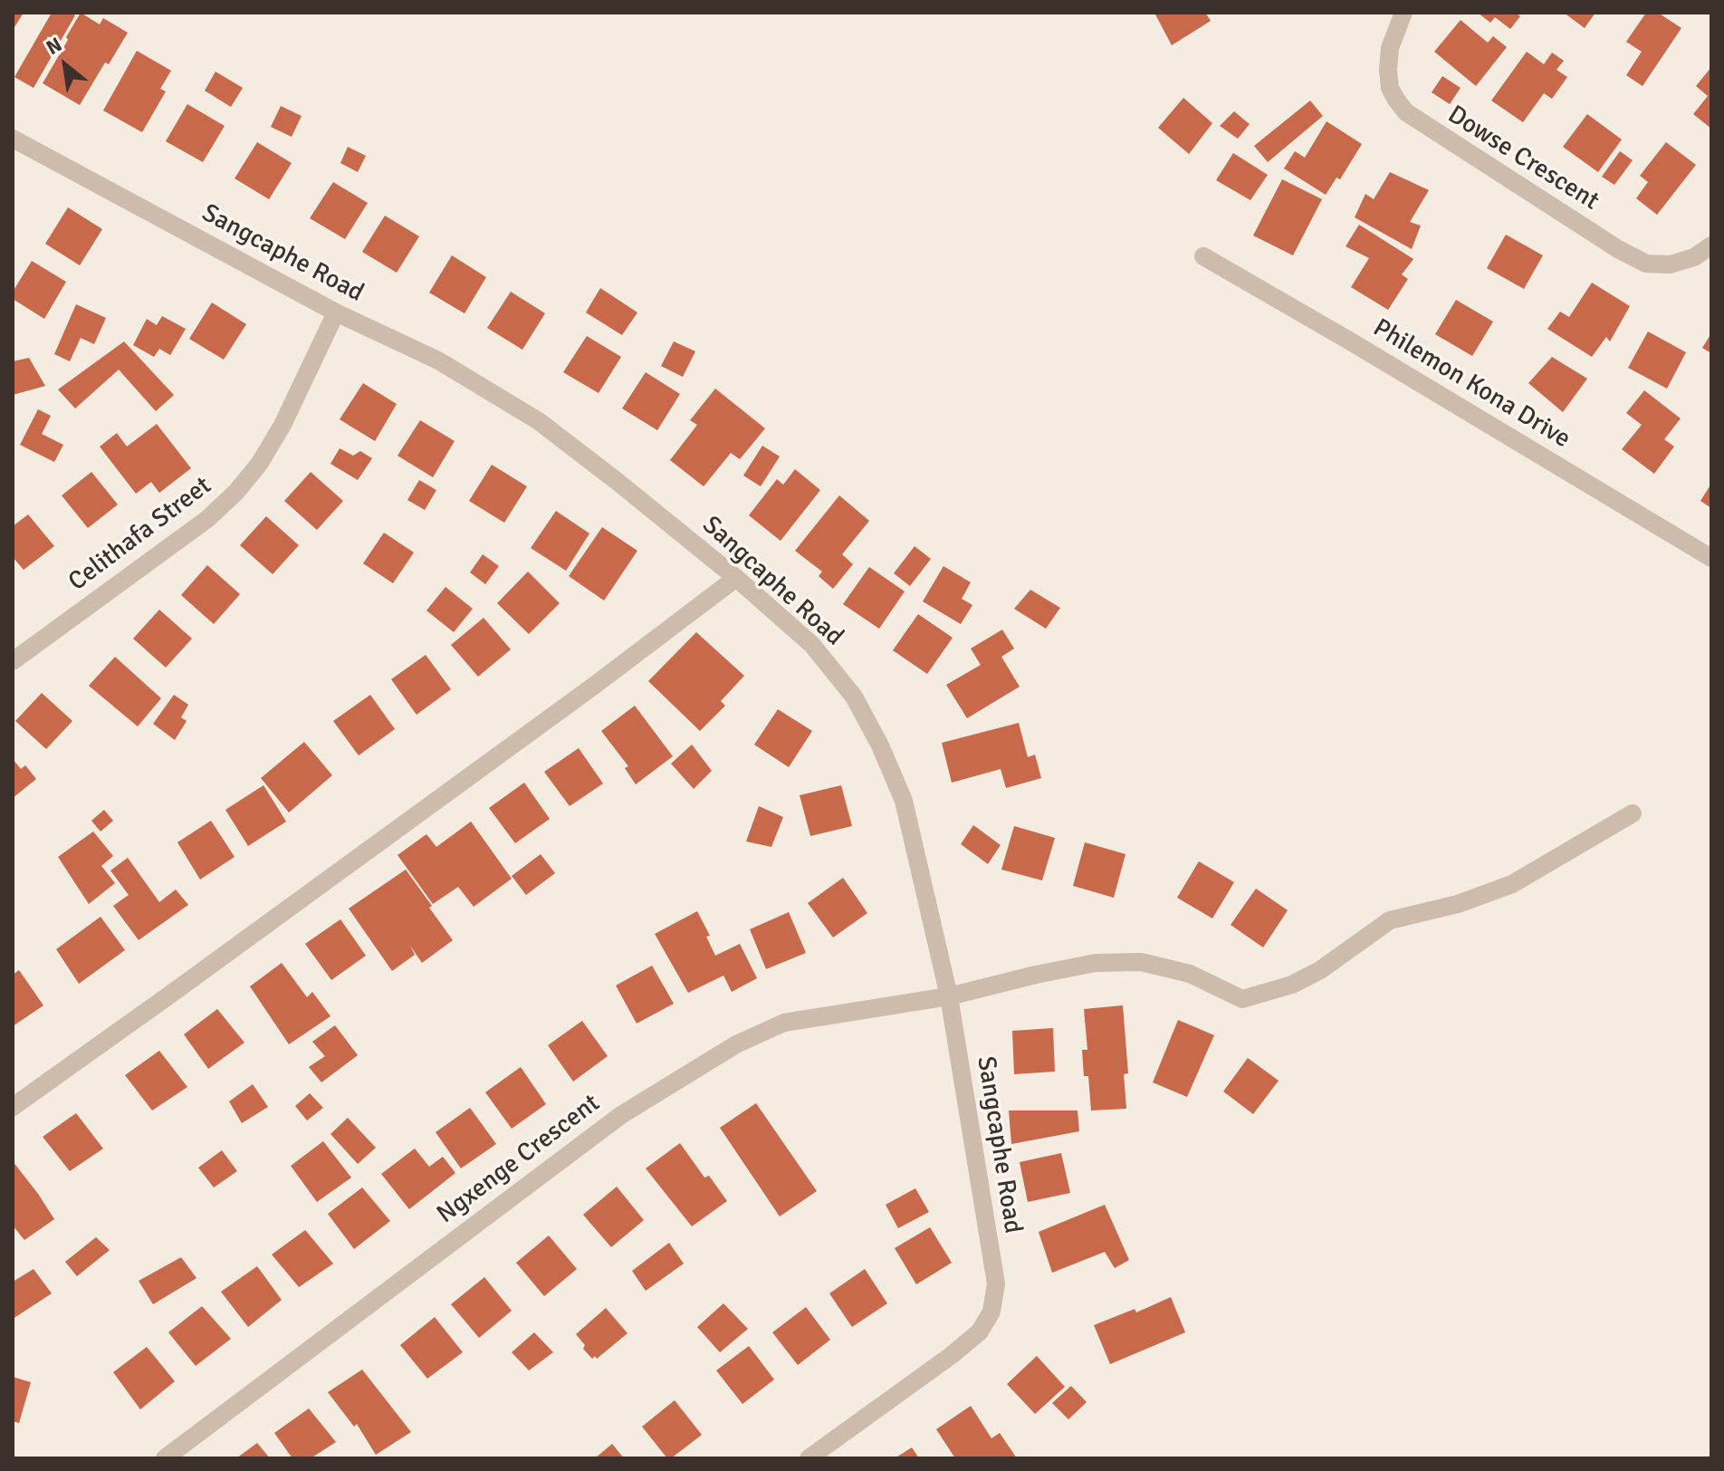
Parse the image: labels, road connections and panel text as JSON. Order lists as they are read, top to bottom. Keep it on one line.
{"streets":{"street":["Dowse Crescent","Sangcaphe Road","Philemon Kona Drive","Celithafa Street","Ngxenge Crescent"]},"crossings":[["Sangcaphe Road","Celithafa Street"],["Sangcaphe Road","Ngxenge Crescent"]],"north":"top left"}
